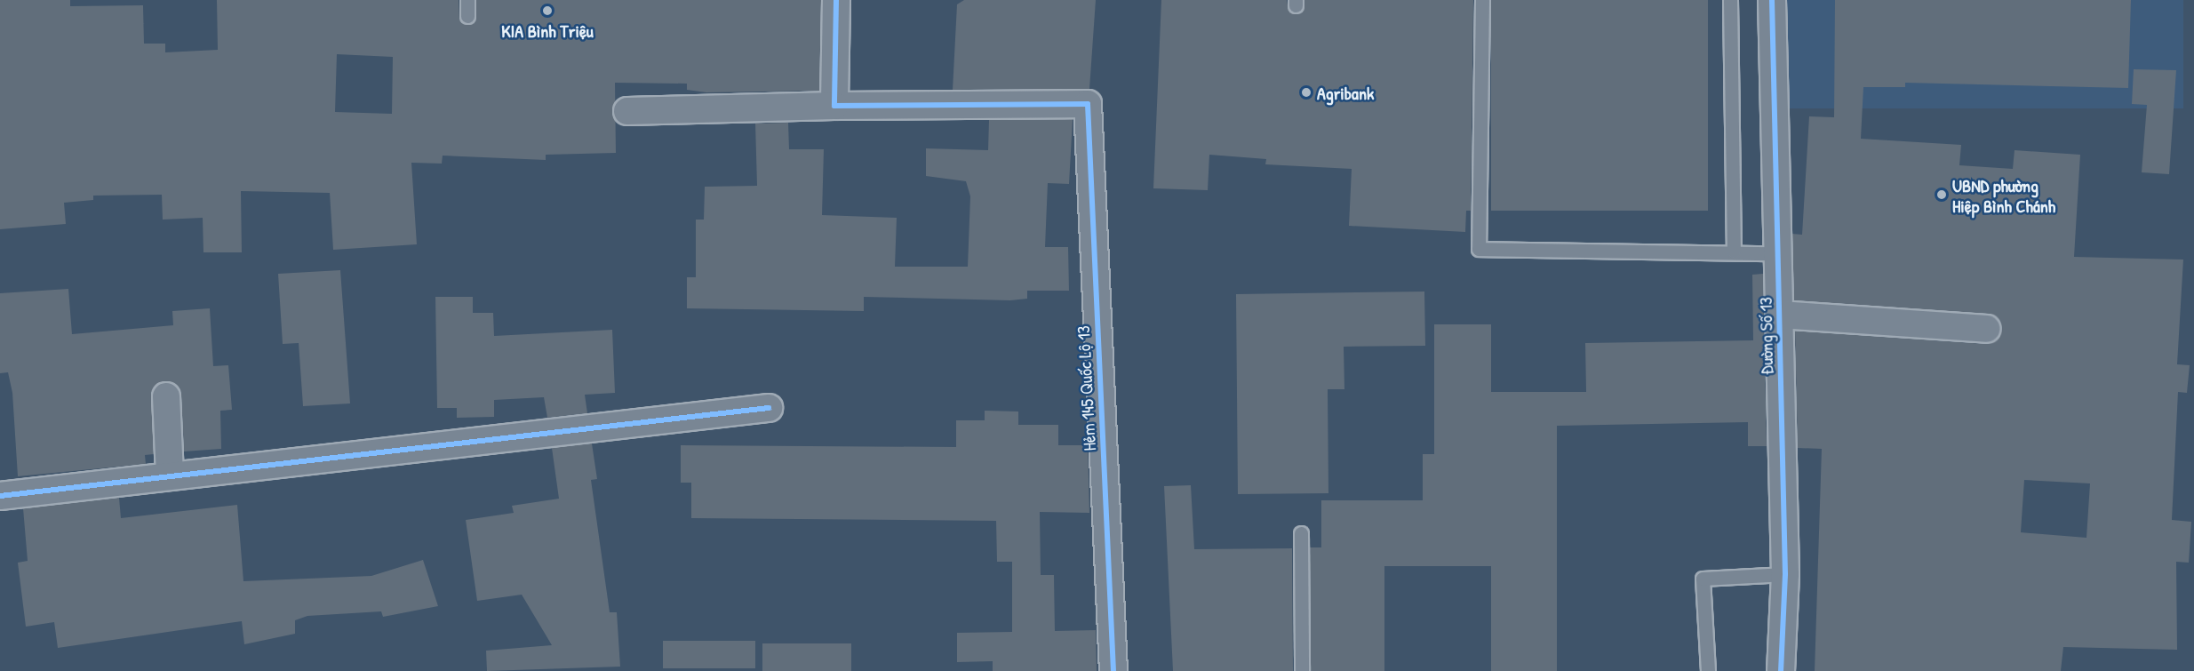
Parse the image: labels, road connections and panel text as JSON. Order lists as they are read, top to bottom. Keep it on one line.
{"streets":{"street":["Đường Số 13","Hẻm 145 Quốc Lộ 13"]},"places":["KIA Bình Triệu","Agribank","UBND phường Hiệp Bình Chánh"]}
